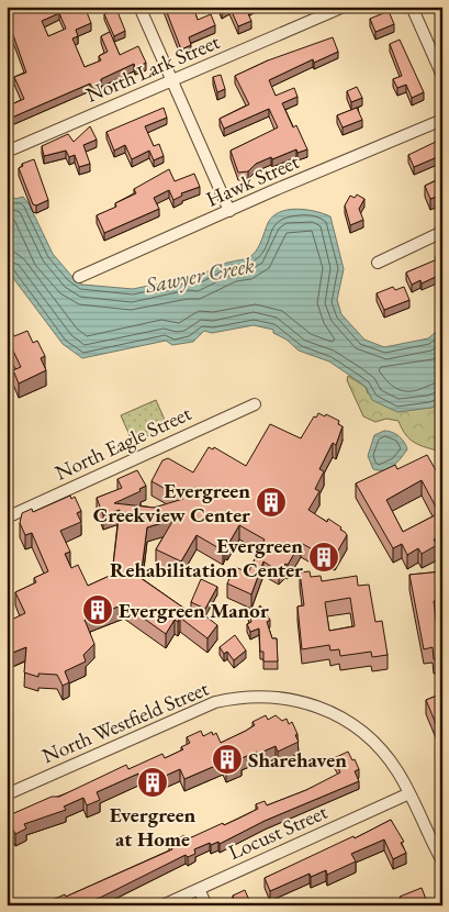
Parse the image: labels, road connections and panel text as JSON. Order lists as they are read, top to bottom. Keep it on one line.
{"streets":{"street":["North Lark Street","Hawk Street","North Eagle Street","North Westfield Street","Locust Street"]},"crossings":[["North Westfield Street","Locust Street"]],"water":["Sawyer Creek"],"places":{"building":["Evergreen Creekview Center","Evergreen Rehabilitation Center","Evergreen Manor","Sharehaven","Evergreen at Home"]}}
